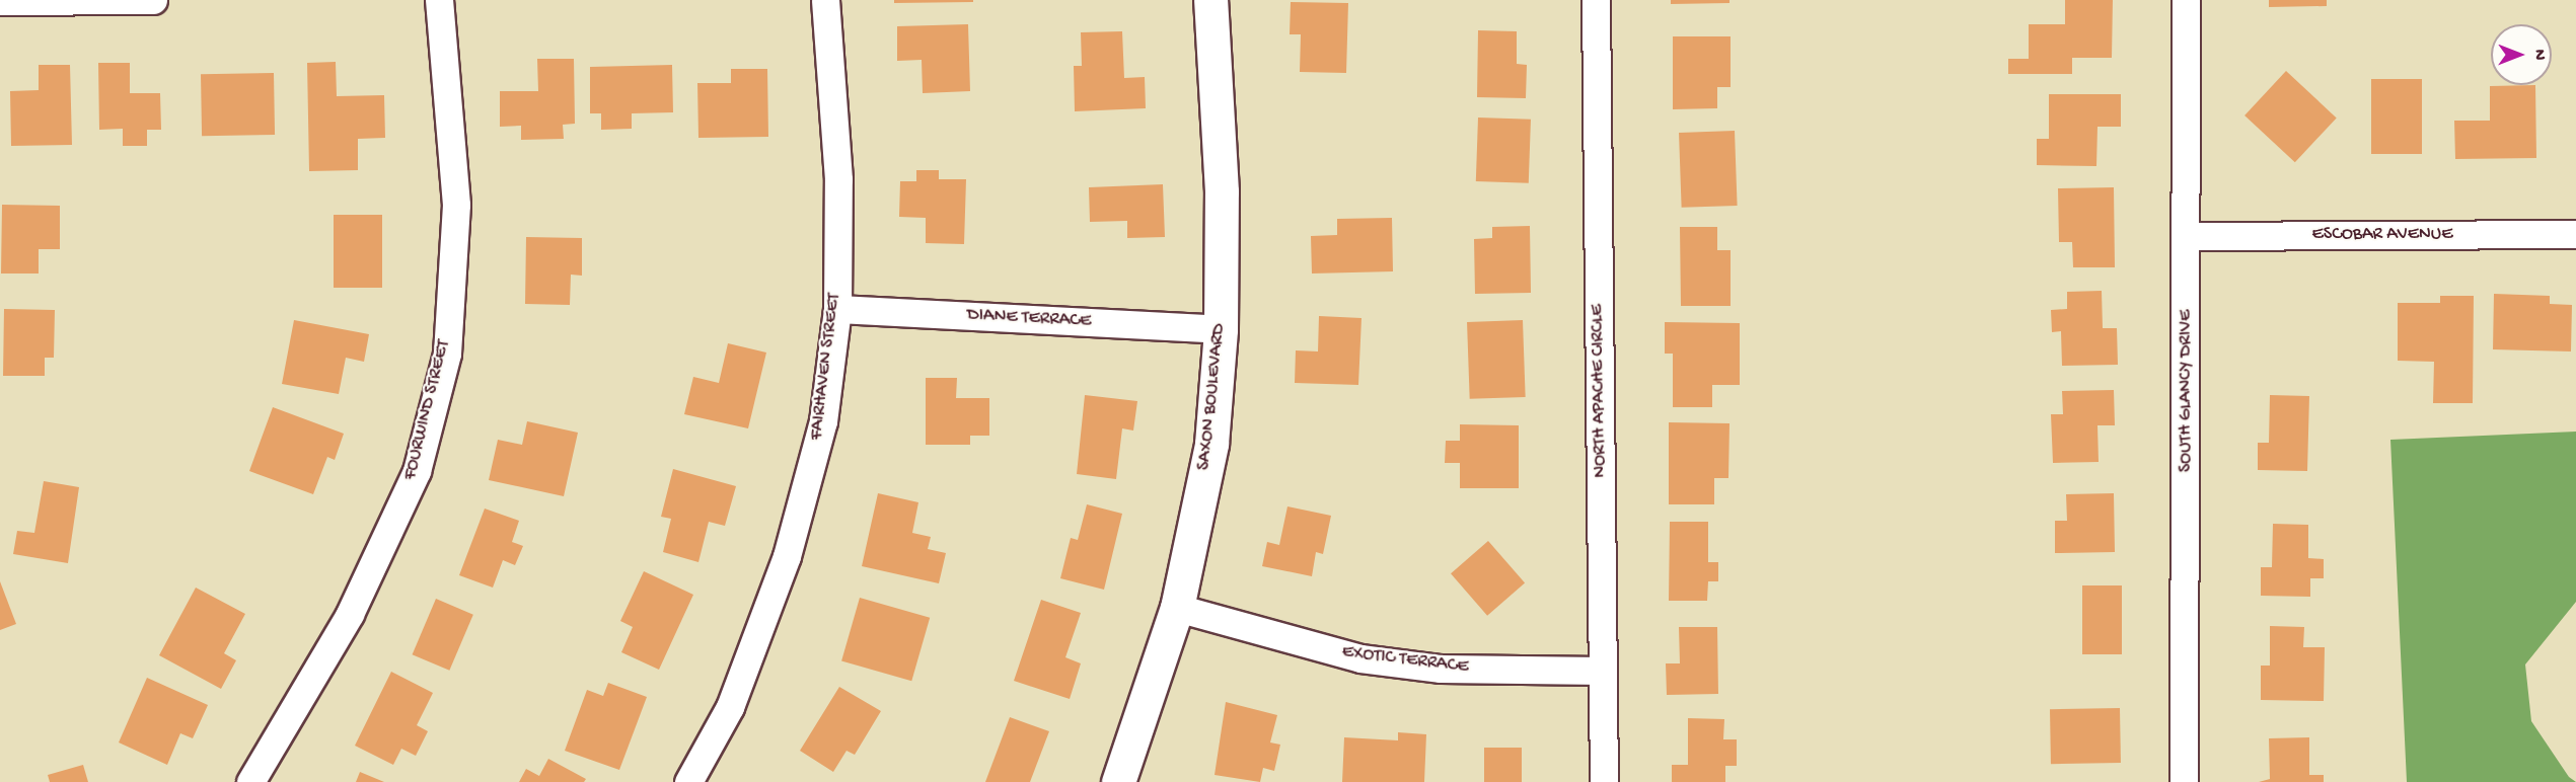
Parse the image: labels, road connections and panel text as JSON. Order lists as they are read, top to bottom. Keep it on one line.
{"streets":{"main road":["SAXON BOULEVARD"],"street":["ESCOBAR AVENUE","DIANE TERRACE","FAIRHAVEN STREET","NORTH APACHE CIRCLE","SOUTH GLANCY DRIVE","FOURWIND STREET","EXOTIC TERRACE"]},"crossings":[["ESCOBAR AVENUE","SOUTH GLANCY DRIVE"],["DIANE TERRACE","FAIRHAVEN STREET"],["DIANE TERRACE","SAXON BOULEVARD"],["NORTH APACHE CIRCLE","EXOTIC TERRACE"],["SAXON BOULEVARD","EXOTIC TERRACE"]],"north":"right"}
